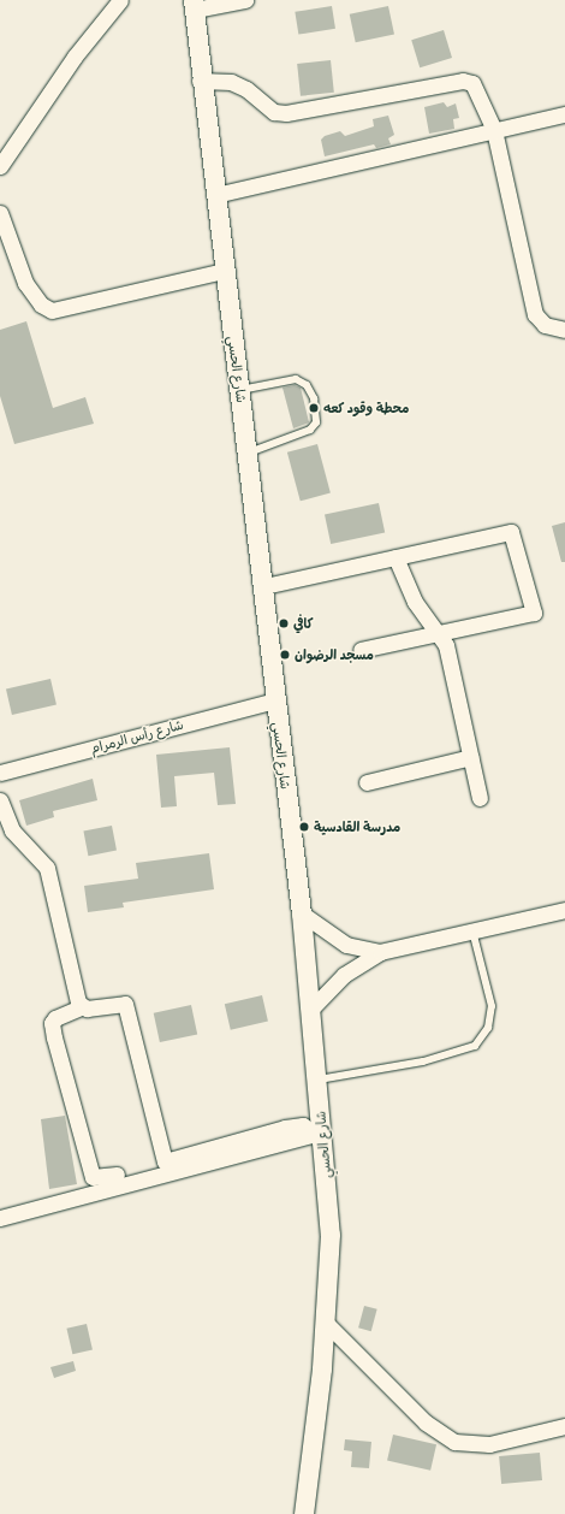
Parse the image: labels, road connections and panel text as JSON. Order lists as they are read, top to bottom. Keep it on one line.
{"streets":{"street":["شارع الحسي","شارع رأس الرمرام"]},"crossings":[["شارع الحسي","شارع رأس الرمرام"]],"places":["محطة وقود كعه","كافي","مسجد الرضوان","مدرسة القادسية"]}
